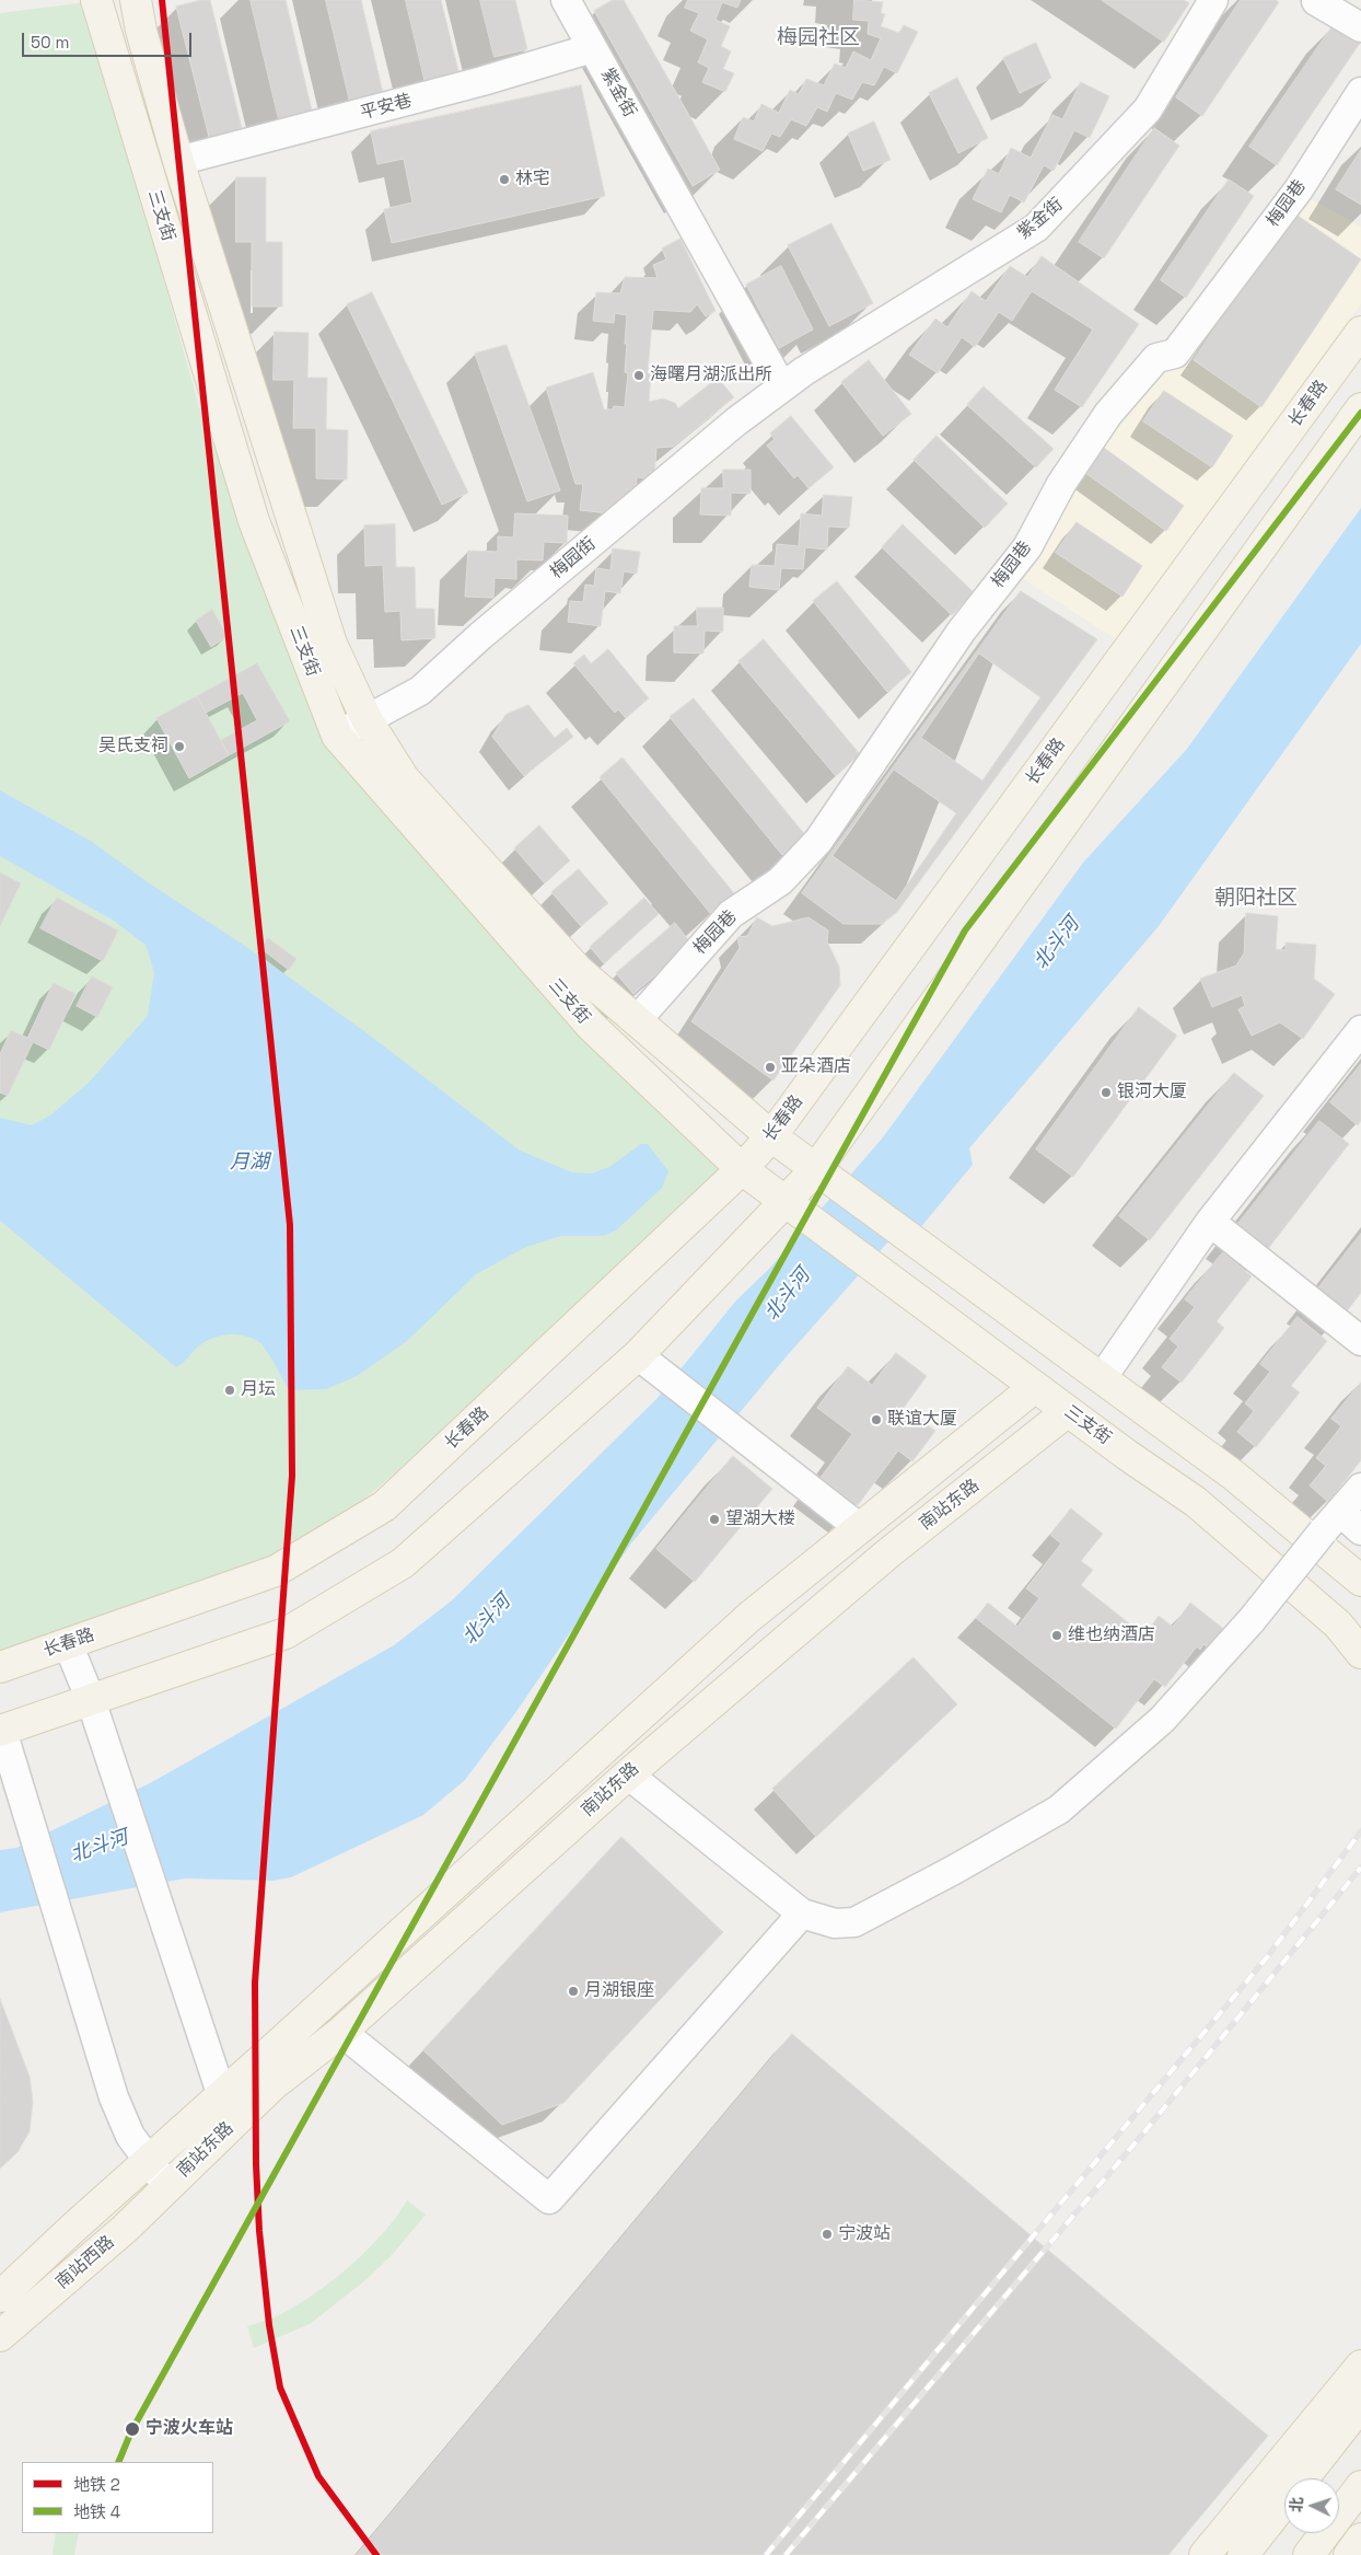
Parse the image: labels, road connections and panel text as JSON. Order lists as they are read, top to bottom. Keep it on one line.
{"streets":{"main road":["三支街","长春路","南站东路","南站西路"],"street":["紫金街","平安巷","梅园巷","梅园街"]},"crossings":[["紫金街","平安巷"],["紫金街","梅园街"],["平安巷","三支街"],["梅园巷","三支街"],["三支街","长春路"],["三支街","梅园街"],["三支街","南站东路"],["南站东路","南站西路"]],"districts":["梅园社区","朝阳社区"],"water":["北斗河","月湖"],"places":["林宅","海曙月湖派出所","吴氏支祠","亚朵酒店","银河大厦","月坛","联谊大厦","望湖大楼","维也纳酒店","月湖银座","宁波站","宁波火车站"],"lines":["metro line 2","metro line 4"],"legend":["地铁 2","地铁 4"],"scale_bar":"50 m","north":"left"}
